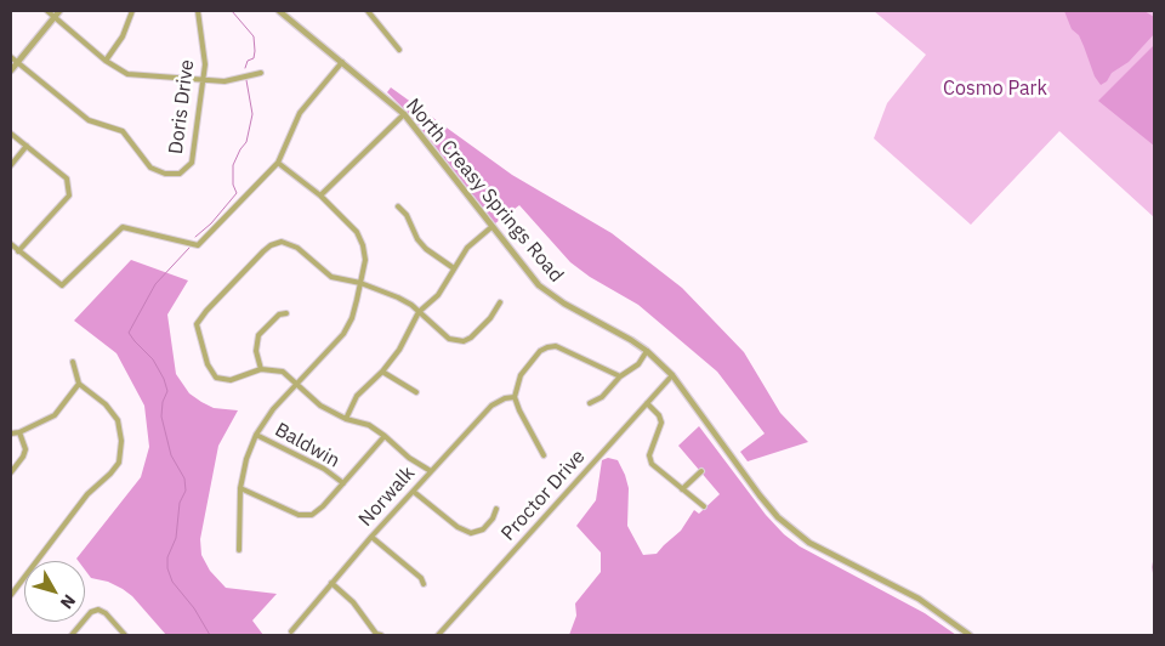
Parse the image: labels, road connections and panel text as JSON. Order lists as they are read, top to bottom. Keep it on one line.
{"streets":{"street":["Doris Drive","North Creasy Springs Road","Baldwin","Proctor Drive","Norwalk"]},"crossings":[["North Creasy Springs Road","Proctor Drive"]],"parks":["Cosmo Park"],"north":"bottom right"}
